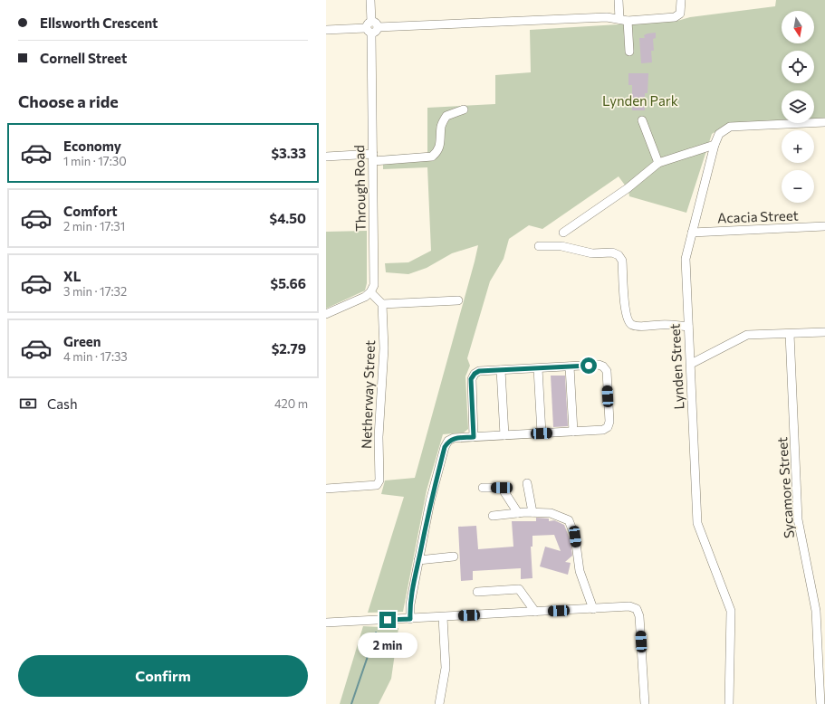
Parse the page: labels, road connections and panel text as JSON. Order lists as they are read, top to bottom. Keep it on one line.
{"streets":{"street":["Through Road","Acacia Street","Lynden Street","Netherway Street","Sycamore Street"]},"crossings":[["Acacia Street","Lynden Street"]],"parks":["Lynden Park"],"north":"bottom","page":{"banner":["Ellsworth Crescent","Cornell Street"],"map_buttons":["+","−"],"heading":"Choose a ride","list":[{"name":"Economy","note":"1 min · 17:30","value":"$3.33"},{"name":"Comfort","note":"2 min · 17:31","value":"$4.50"},{"name":"XL","note":"3 min · 17:32","value":"$5.66"},{"name":"Green","note":"4 min · 17:33","value":"$2.79"}],"pay":["Cash","420 m"],"bubble":"2 min","buttons":"Confirm"}}
